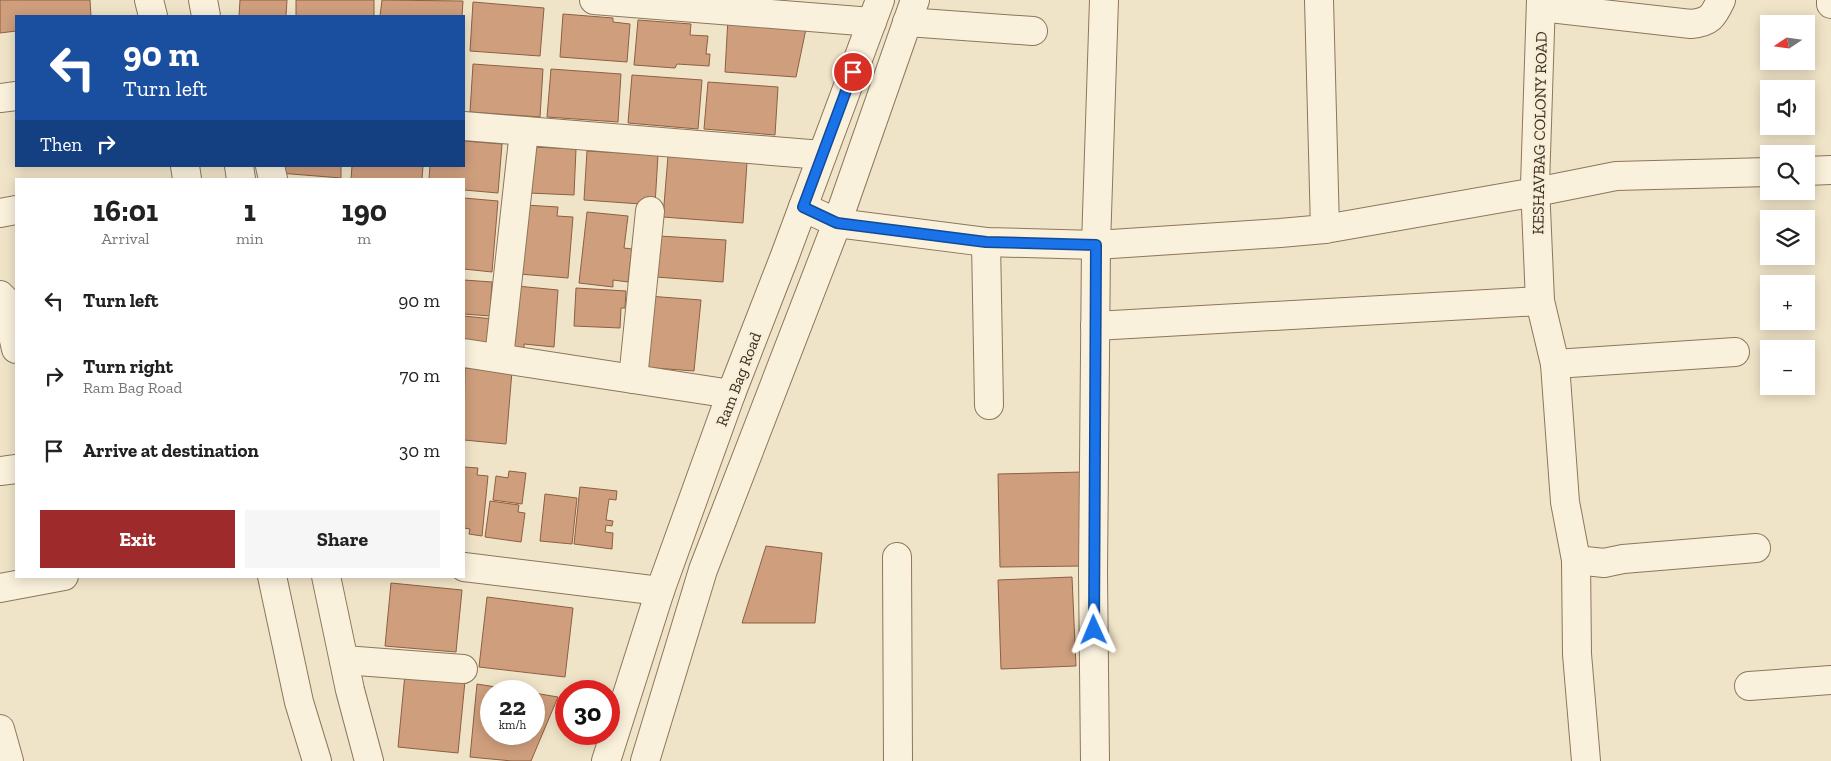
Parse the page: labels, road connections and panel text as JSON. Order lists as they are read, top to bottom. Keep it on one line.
{"streets":{"street":["KESHAVBAG COLONY ROAD","Ram Bag Road"]},"north":"left","page":{"map_buttons":["+","−"],"turn":["90 m","Turn left"],"then":"Then","eta":["16:01","Arrival","1","min","190","m"],"list":[{"name":"Turn left","value":"90 m"},{"name":"Turn right","note":"Ram Bag Road","value":"70 m"},{"name":"Arrive at destination","value":"30 m"}],"buttons":["Exit","Share"],"speed":"22 km/h","limit":"30"}}
